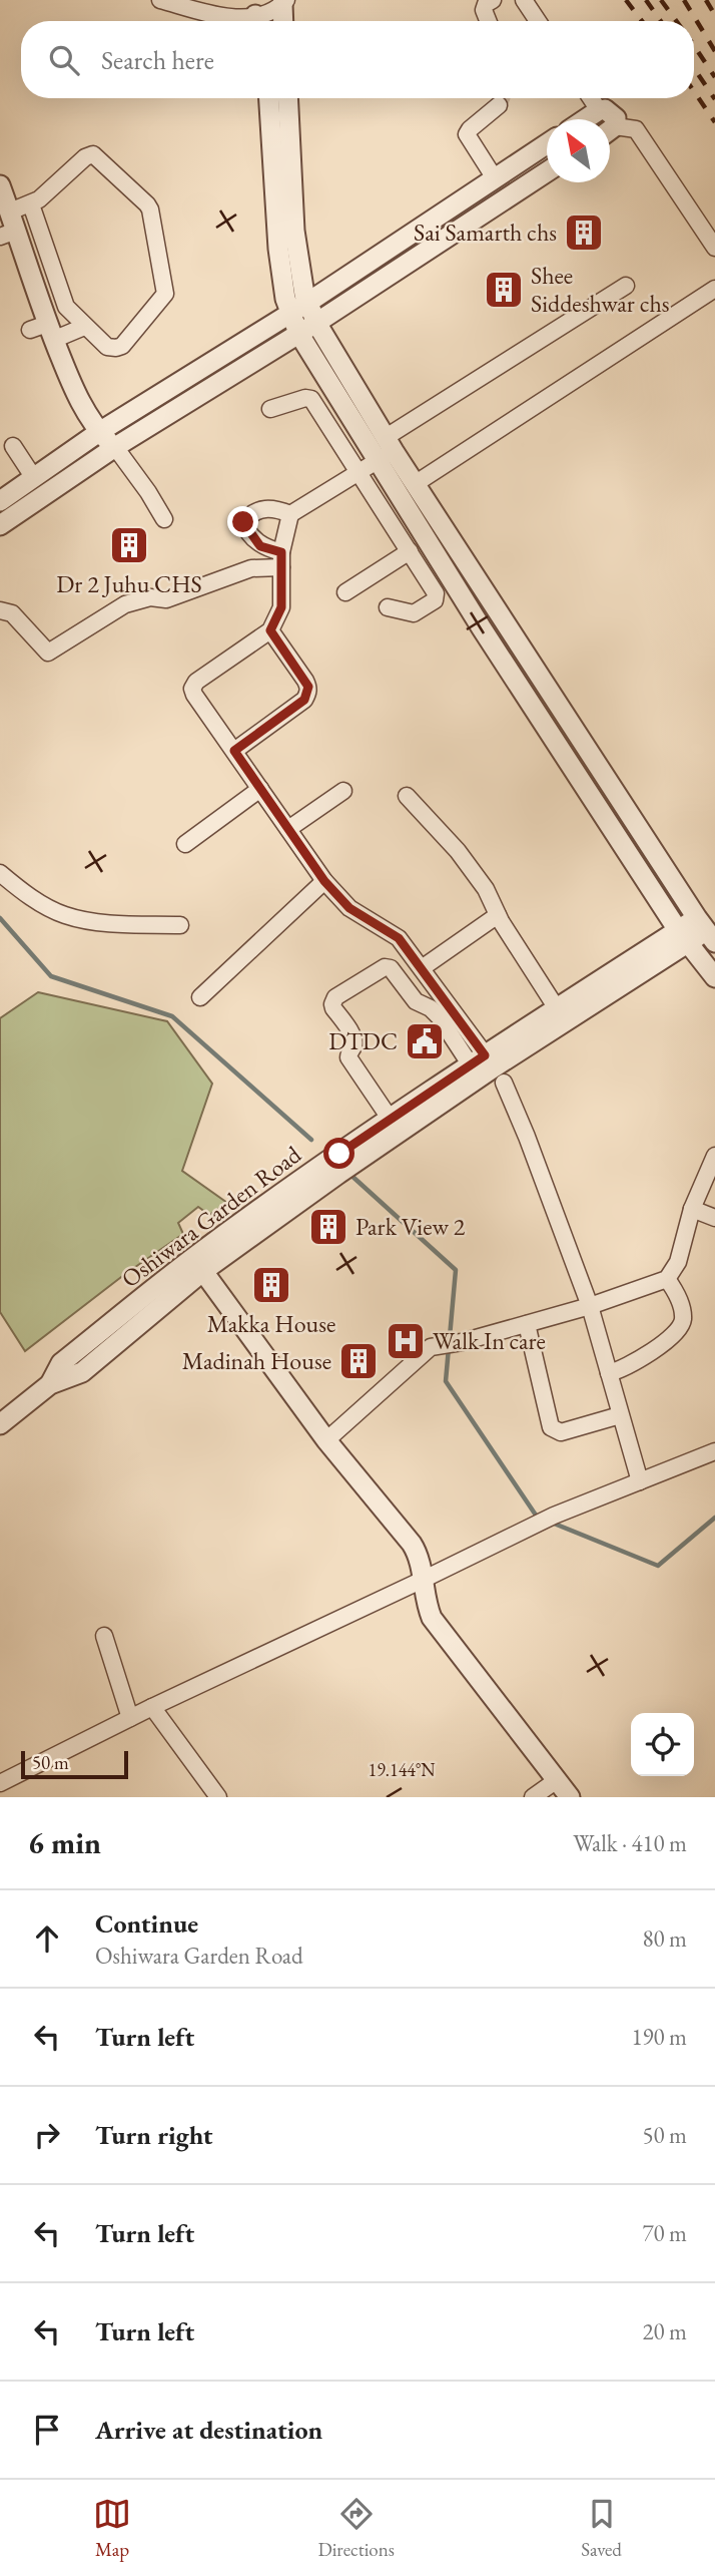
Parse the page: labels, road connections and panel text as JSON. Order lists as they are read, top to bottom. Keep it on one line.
{"streets":{"street":["Oshiwara Garden Road"]},"places":{"building":["Sai Samarth chs","Shee Siddeshwar chs","Dr 2 Juhu CHS","Park View 2","Makka House","Madinah House"],"public building":["DTDC"],"hospital":["Walk In care"]},"scale_bar":"50 m","north":"top left","page":{"search":"Search here","scale":"50 m","heading":["6 min","Walk · 410 m"],"list":[["Continue","Oshiwara Garden Road","80 m"],["Turn left","190 m"],["Turn right","50 m"],["Turn left","70 m"],["Turn left","20 m"],"Arrive at destination"],"nav":["Map","Directions","Saved"]},"coordinates":["19.144°N"]}
